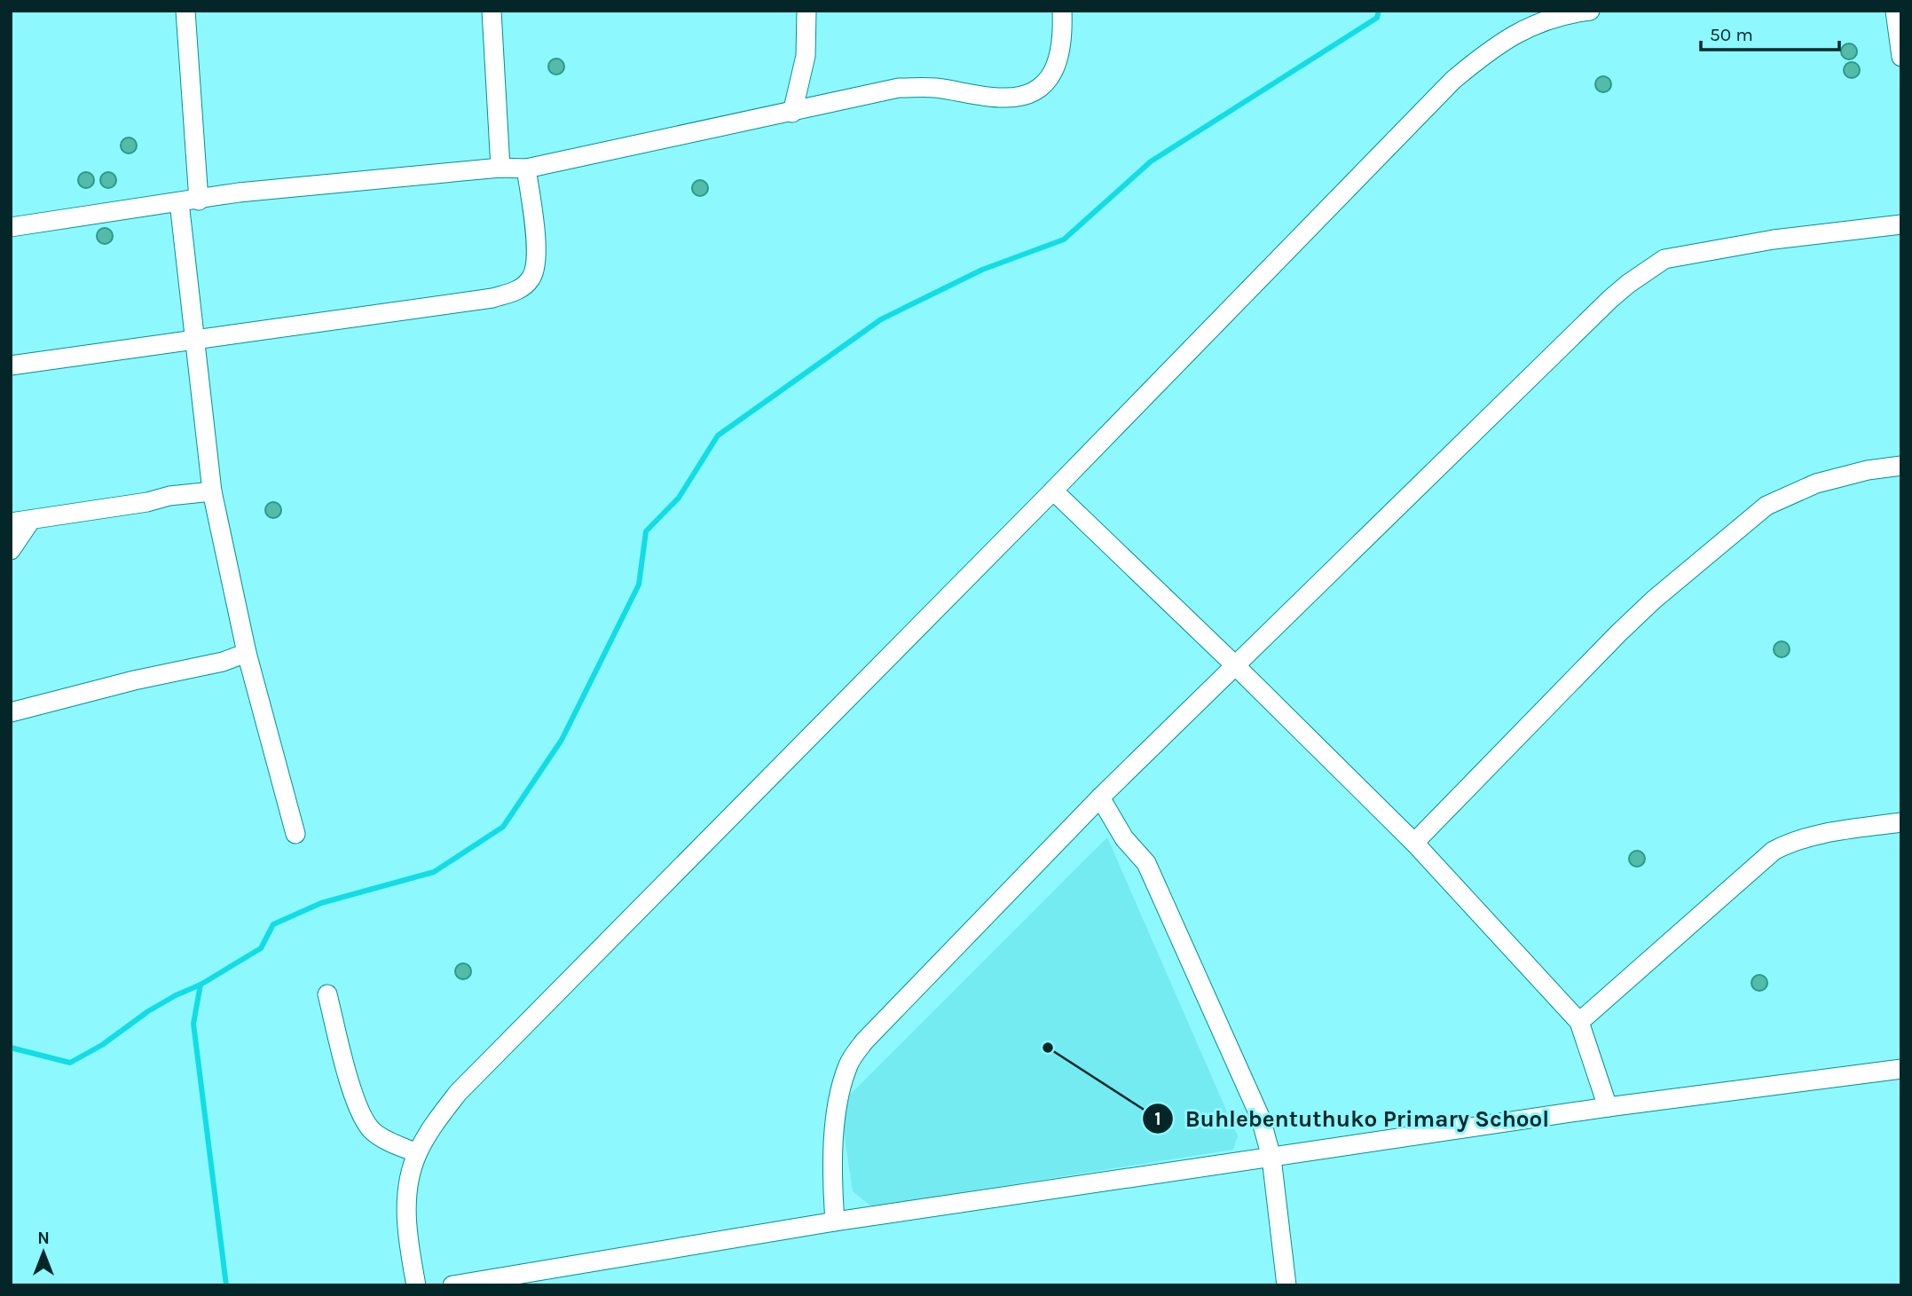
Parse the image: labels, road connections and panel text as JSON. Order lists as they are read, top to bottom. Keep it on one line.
{"places":["Buhlebentuthuko Primary School"],"scale_bar":"50 m","north":"top"}
